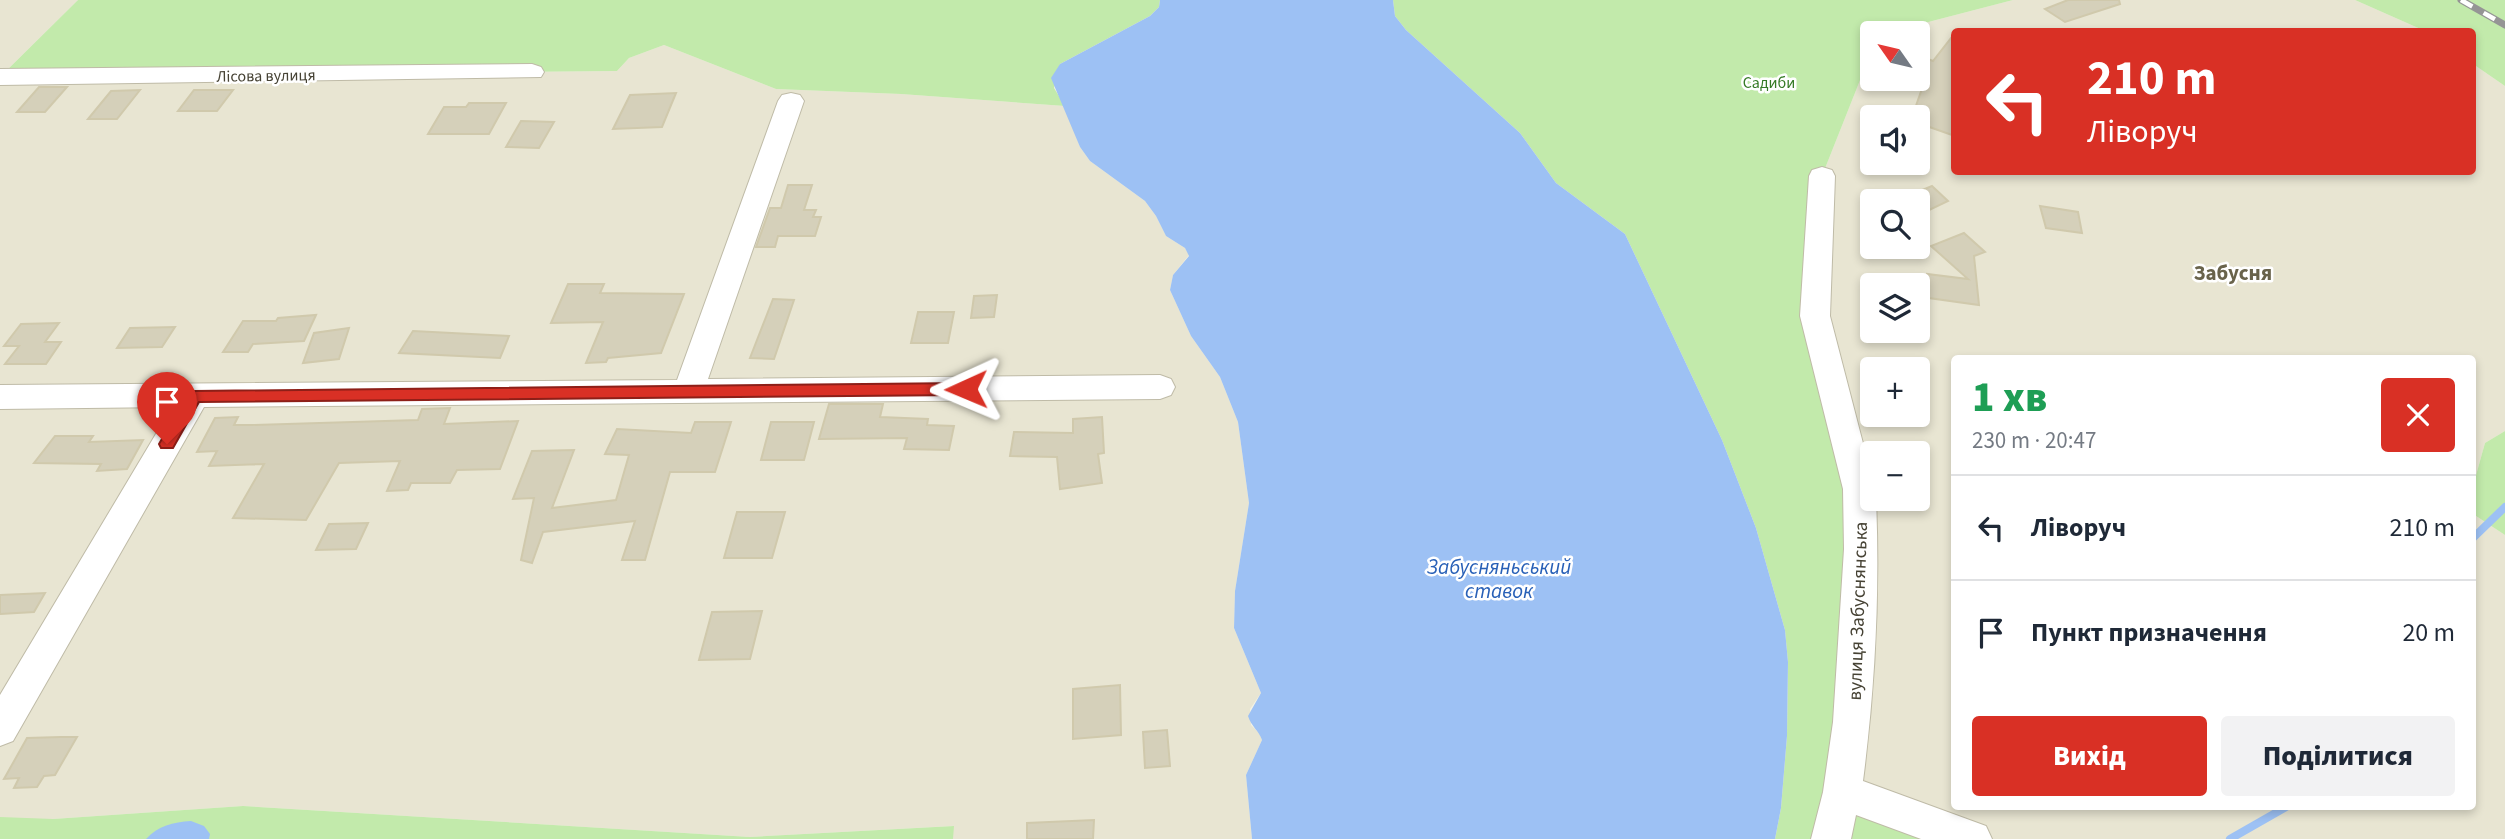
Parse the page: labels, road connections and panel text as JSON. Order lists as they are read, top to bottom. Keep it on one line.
{"streets":{"street":["Лісова вулиця","вулиця Забуснянська"]},"districts":["Забусня"],"water":["Забусняньський ставок"],"parks":["Садиби"],"north":"top left","page":{"map_buttons":["+","−"],"turn":["210 m","Ліворуч"],"heading":["1 хв","230 m · 20:47"],"list":[{"name":"Ліворуч","value":"210 m"},{"name":"Пункт призначення","value":"20 m"}],"buttons":["Вихід","Поділитися"]}}
